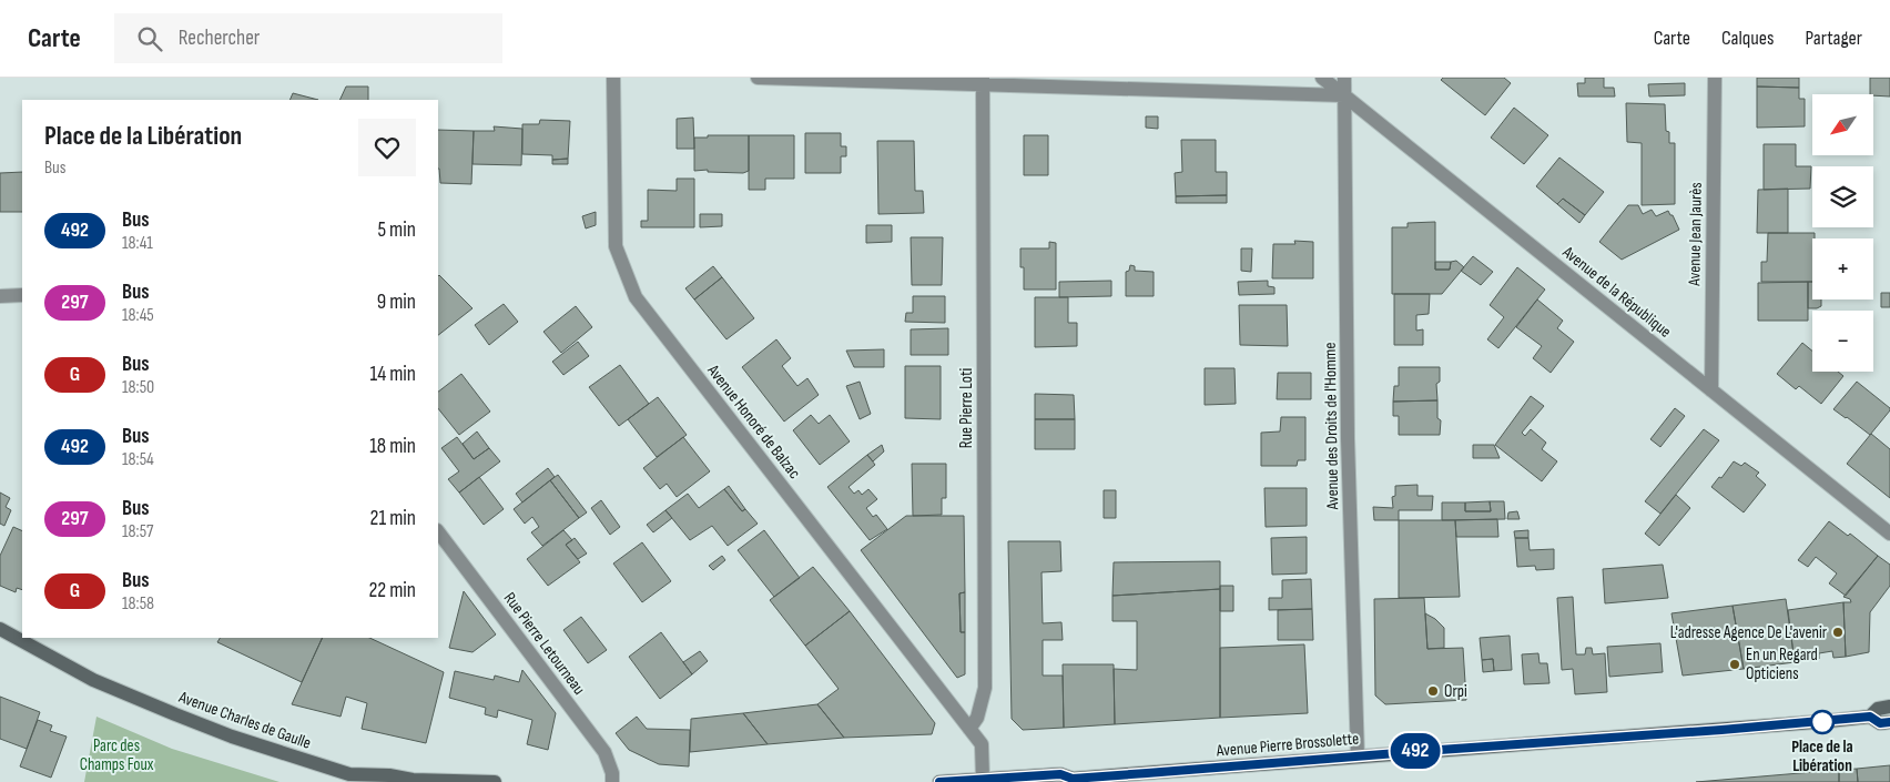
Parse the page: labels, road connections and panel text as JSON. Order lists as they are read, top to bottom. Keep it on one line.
{"streets":{"main road":["Avenue Charles de Gaulle","Avenue Pierre Brossolette"],"street":["Avenue Jean Jaurès","Avenue de la République","Rue Pierre Loti","Avenue Honoré de Balzac","Avenue des Droits de l'Homme","Rue Pierre Letourneau"]},"crossings":[["Avenue Jean Jaurès","Avenue de la République"],["Avenue de la République","Avenue des Droits de l'Homme"],["Rue Pierre Loti","Avenue Honoré de Balzac"],["Avenue Honoré de Balzac","Avenue Pierre Brossolette"],["Avenue des Droits de l'Homme","Avenue Pierre Brossolette"]],"parks":["Parc des Champs Foux"],"places":["L'adresse Agence De L'avenir","En un Regard Opticiens","Orpi","Place de la Libération"],"lines":["bus line 492"],"north":"bottom left","page":{"header":"Carte","search":"Rechercher","nav":["Carte","Calques","Partager"],"on_map":"492","map_buttons":["+","−"],"heading":["Place de la Libération","Bus"],"list":[{"mark":"492","name":"Bus","note":"18:41","value":"5 min"},{"mark":"297","name":"Bus","note":"18:45","value":"9 min"},{"mark":"G","name":"Bus","note":"18:50","value":"14 min"},{"mark":"492","name":"Bus","note":"18:54","value":"18 min"},{"mark":"297","name":"Bus","note":"18:57","value":"21 min"},{"mark":"G","name":"Bus","note":"18:58","value":"22 min"}]}}
